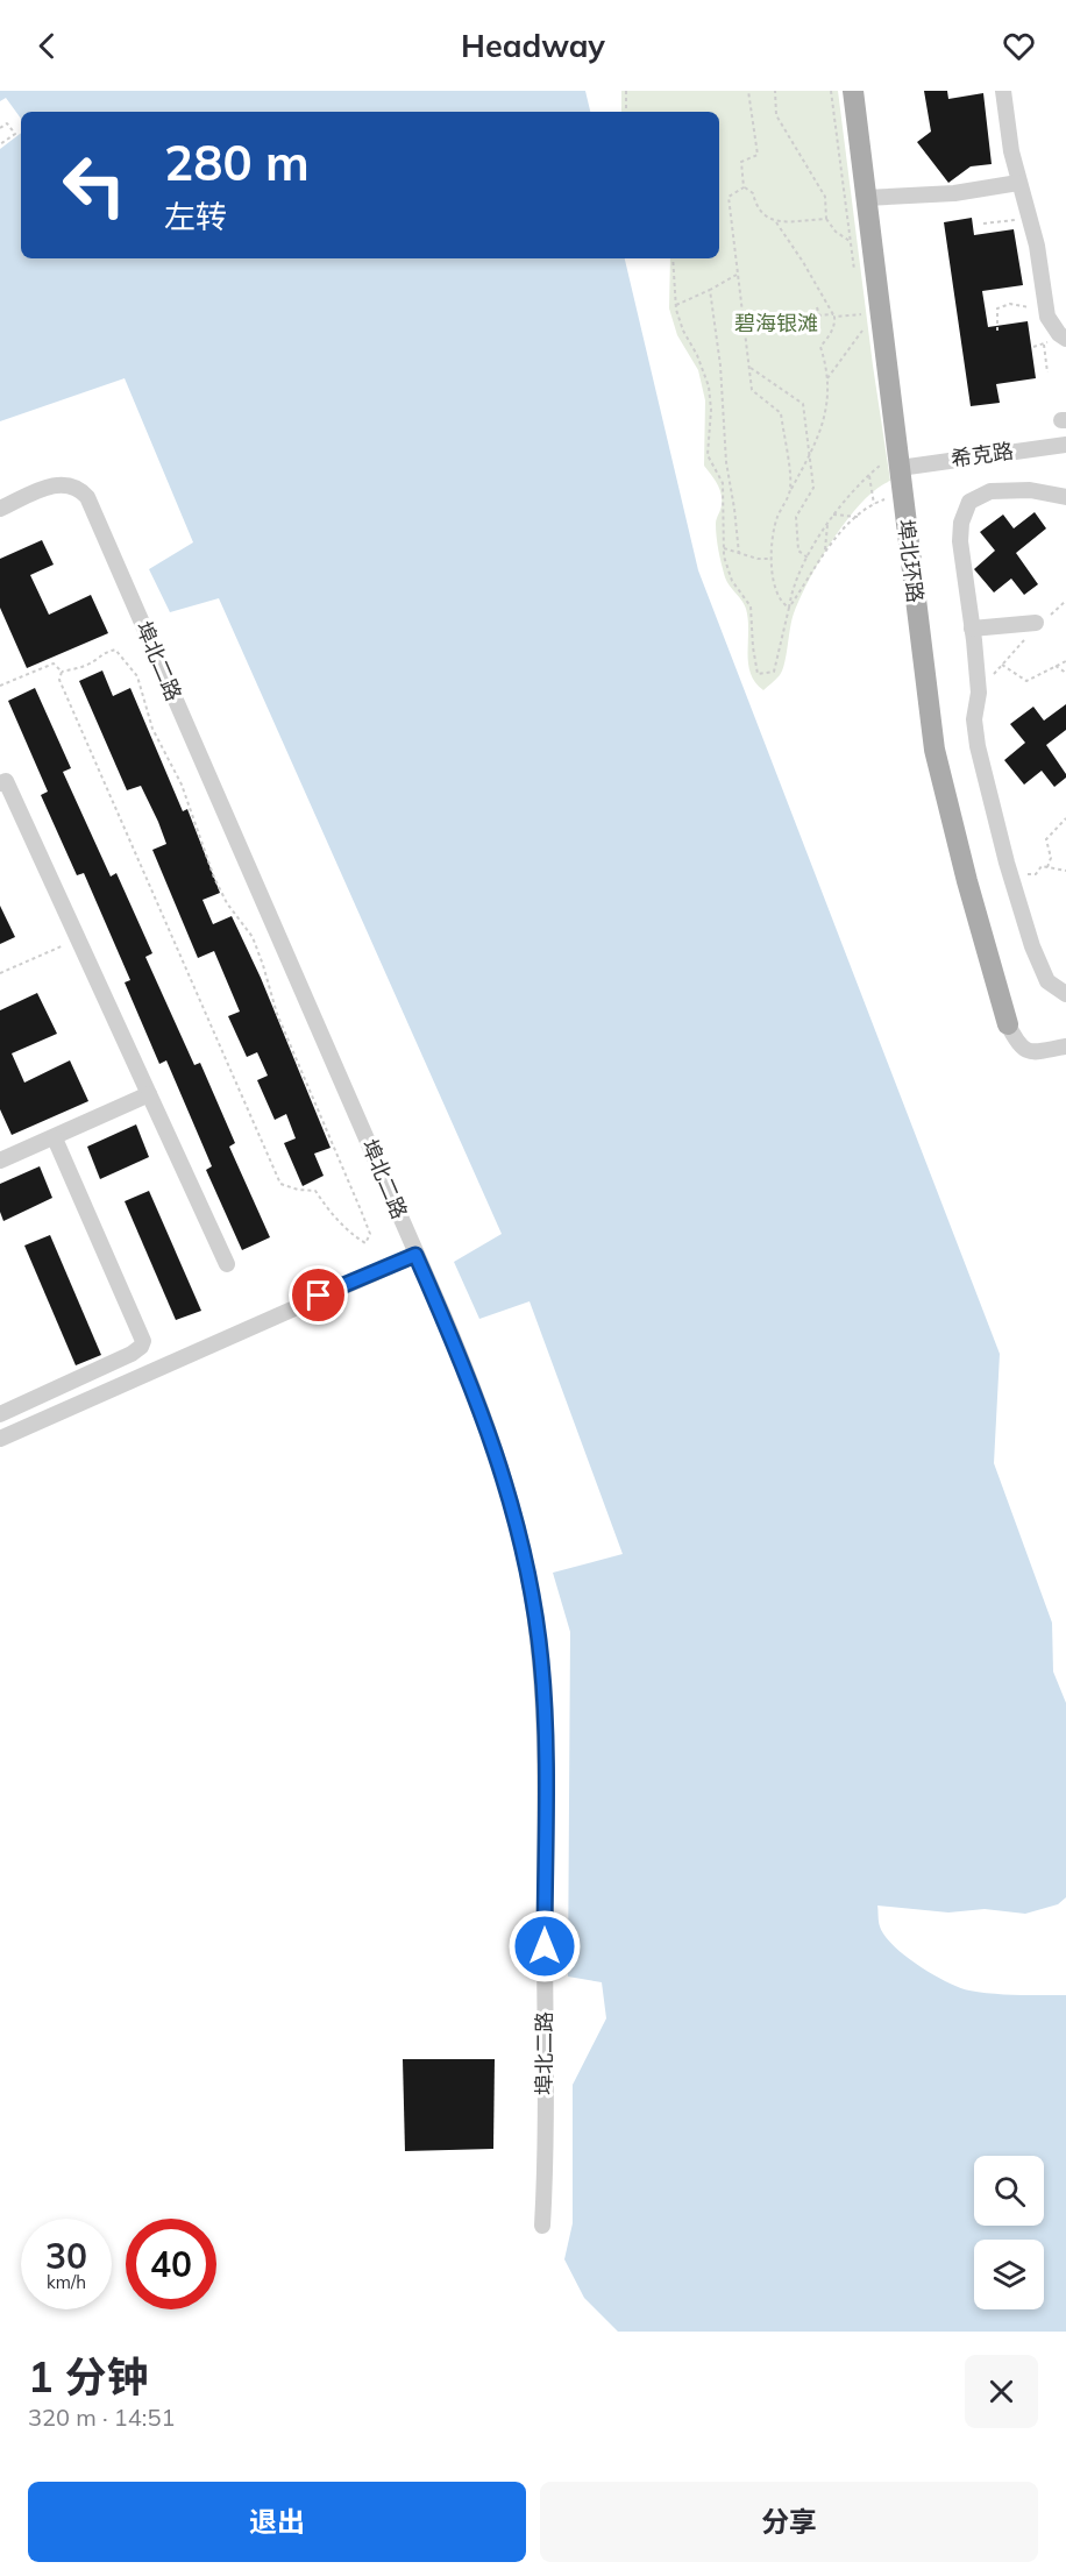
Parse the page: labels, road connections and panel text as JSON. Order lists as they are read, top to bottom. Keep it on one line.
{"streets":{"main road":["埠北环路"],"street":["希克路","埠北二路"]},"crossings":[["希克路","埠北环路"]],"parks":["碧海银滩"],"page":{"header":"Headway","turn":["280 m","左转"],"speed":"30 km/h","limit":"40","heading":["1 分钟","320 m · 14:51"],"buttons":["退出","分享"]}}
